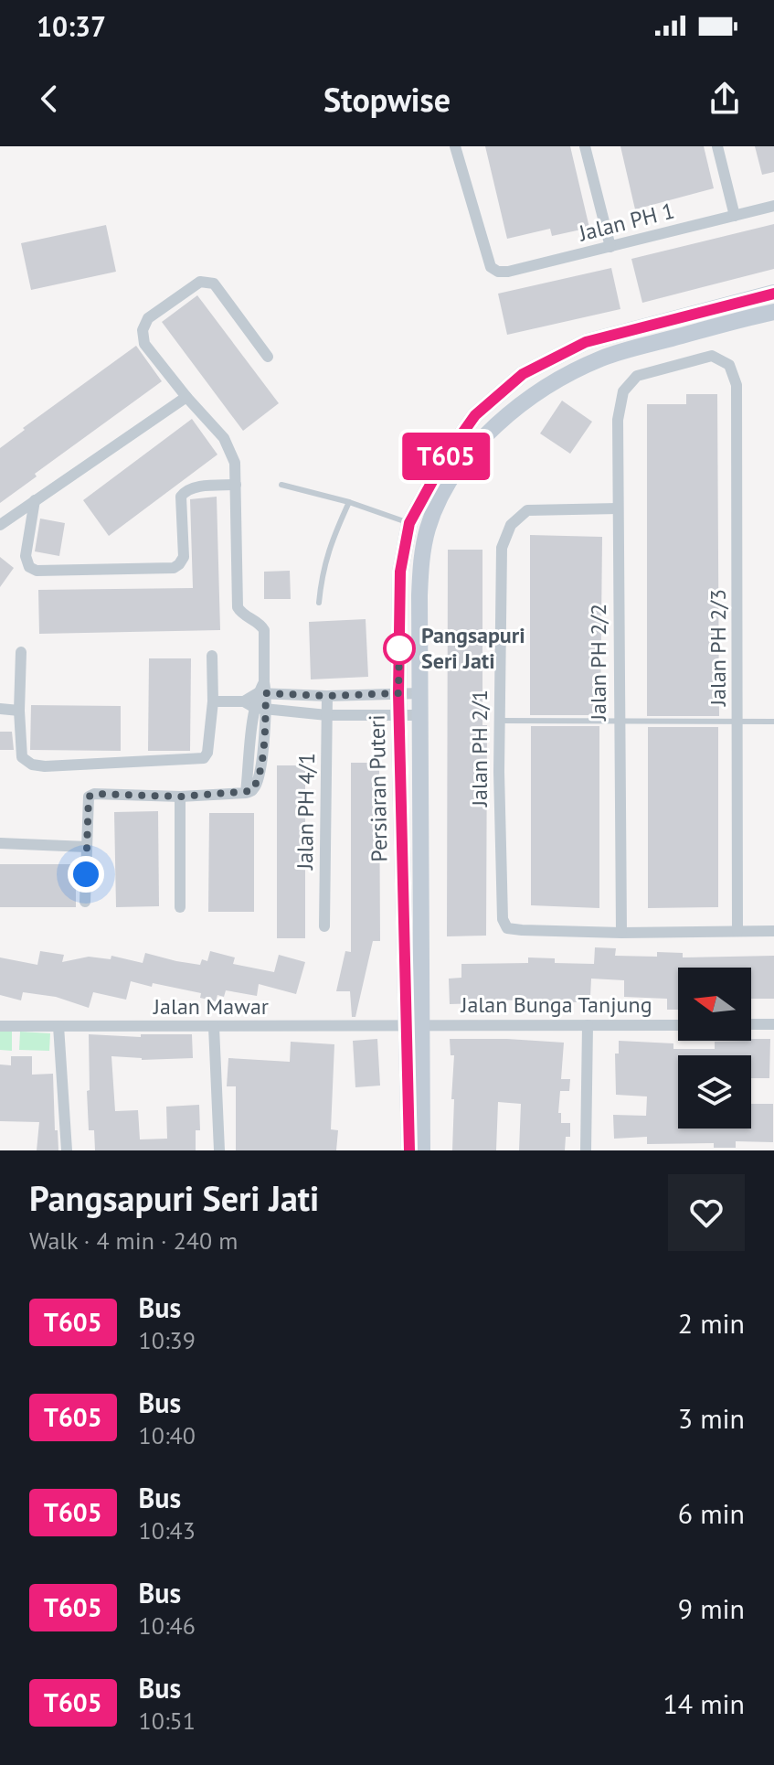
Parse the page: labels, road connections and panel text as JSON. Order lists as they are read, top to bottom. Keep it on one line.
{"streets":{"main road":["Persiaran Puteri"],"street":["Jalan PH 1","Jalan PH 2/3","Jalan PH 2/2","Jalan PH 2/1","Jalan PH 4/1","Jalan Bunga Tanjung","Jalan Mawar"]},"crossings":[["Jalan PH 2/3","Jalan PH 2/2"],["Jalan PH 2/2","Jalan PH 2/1"],["Persiaran Puteri","Jalan Bunga Tanjung"],["Persiaran Puteri","Jalan Mawar"],["Jalan Bunga Tanjung","Jalan Mawar"]],"places":["Pangsapuri Seri Jati"],"lines":["bus line T605"],"north":"left","page":{"status":"10:37","header":"Stopwise","on_map":"T605","heading":["Pangsapuri Seri Jati","Walk · 4 min · 240 m"],"list":[{"mark":"T605","name":"Bus","note":"10:39","value":"2 min"},{"mark":"T605","name":"Bus","note":"10:40","value":"3 min"},{"mark":"T605","name":"Bus","note":"10:43","value":"6 min"},{"mark":"T605","name":"Bus","note":"10:46","value":"9 min"},{"mark":"T605","name":"Bus","note":"10:51","value":"14 min"}]}}
